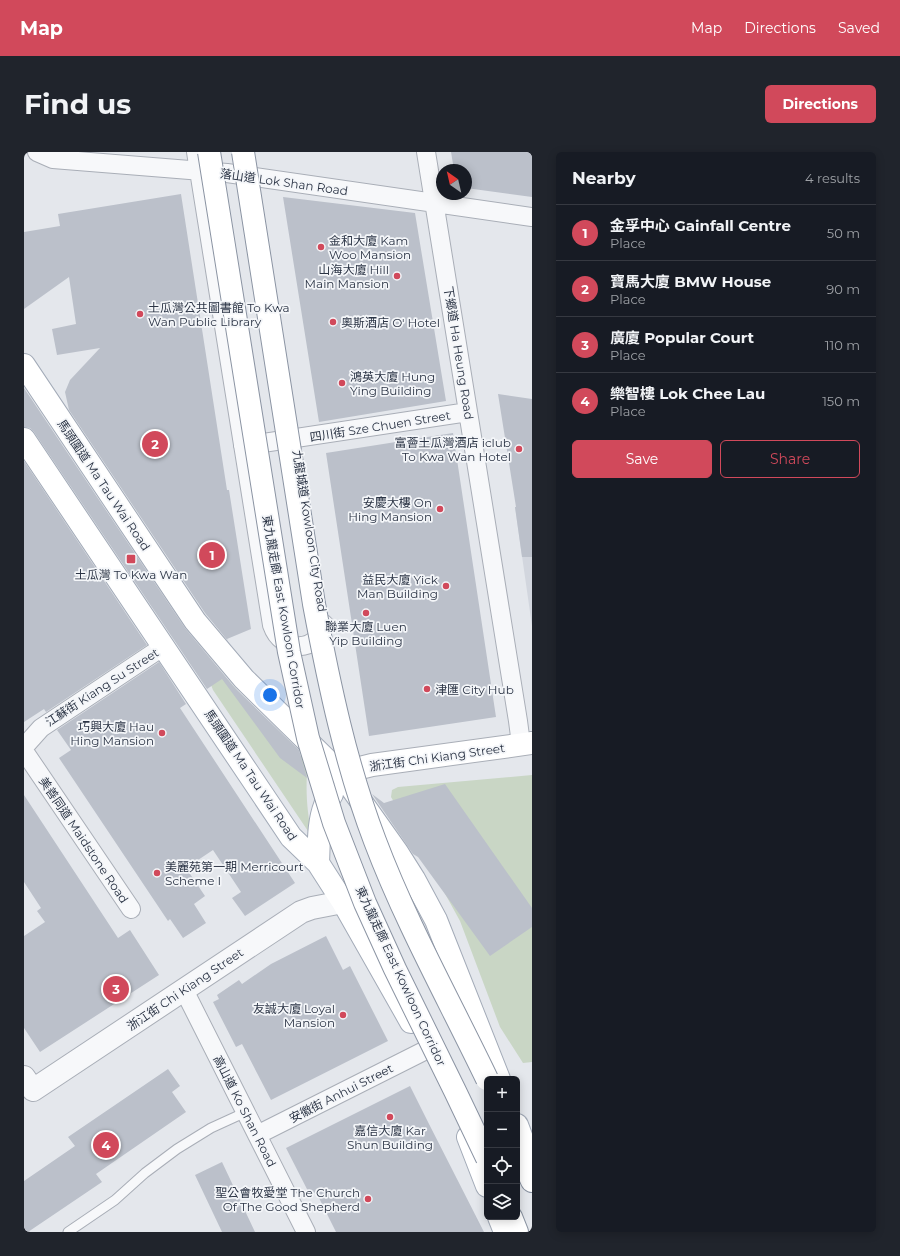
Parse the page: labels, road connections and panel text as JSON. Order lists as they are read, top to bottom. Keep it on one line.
{"streets":{"main road":["馬頭圍道 Ma Tau Wai Road","東九龍走廊 East Kowloon Corridor","浙江街 Chi Kiang Street"],"street":["落山道 Lok Shan Road","下鄉道 Ha Heung Road","四川街 Sze Chuen Street","九龍城道 Kowloon City Road","江蘇街 Kiang Su Street","美善同道 Maidstone Road","安徽街 Anhui Street","高山道 Ko Shan Road"]},"crossings":[["落山道 Lok Shan Road","下鄉道 Ha Heung Road"],["落山道 Lok Shan Road","九龍城道 Kowloon City Road"],["落山道 Lok Shan Road","東九龍走廊 East Kowloon Corridor"],["下鄉道 Ha Heung Road","四川街 Sze Chuen Street"],["下鄉道 Ha Heung Road","浙江街 Chi Kiang Street"],["四川街 Sze Chuen Street","九龍城道 Kowloon City Road"],["馬頭圍道 Ma Tau Wai Road","江蘇街 Kiang Su Street"],["馬頭圍道 Ma Tau Wai Road","浙江街 Chi Kiang Street"],["馬頭圍道 Ma Tau Wai Road","安徽街 Anhui Street"],["九龍城道 Kowloon City Road","東九龍走廊 East Kowloon Corridor"],["浙江街 Chi Kiang Street","高山道 Ko Shan Road"],["安徽街 Anhui Street","高山道 Ko Shan Road"]],"places":{"other":["金和大廈 Kam Woo Mansion","山海大廈 Hill Main Mansion","土瓜灣公共圖書館 To Kwa Wan Public Library","奧斯酒店 O' Hotel","鴻英大廈 Hung Ying Building","富薈土瓜灣酒店 iclub To Kwa Wan Hotel","安慶大樓 On Hing Mansion","益民大廈 Yick Man Building","聯業大廈 Luen Yip Building","津匯 City Hub","巧興大廈 Hau Hing Mansion","美麗苑第一期 Merricourt Scheme I","友誠大廈 Loyal Mansion","嘉信大廈 Kar Shun Building","聖公會牧愛堂 The Church Of The Good Shepherd"],"transit":["土瓜灣 To Kwa Wan"]},"north":"top left","page":{"header":"Map","nav":["Map","Directions","Saved"],"buttons":["Directions",["Save","Share"]],"title":"Find us","heading":["Nearby","4 results"],"list":[{"mark":"1","name":"金孚中心 Gainfall Centre","note":"Place","value":"50 m"},{"mark":"2","name":"寶馬大廈 BMW House","note":"Place","value":"90 m"},{"mark":"3","name":"廣廈 Popular Court","note":"Place","value":"110 m"},{"mark":"4","name":"樂智樓 Lok Chee Lau","note":"Place","value":"150 m"}],"pins":["2","1","3","4"],"map_buttons":["+","−"]}}
